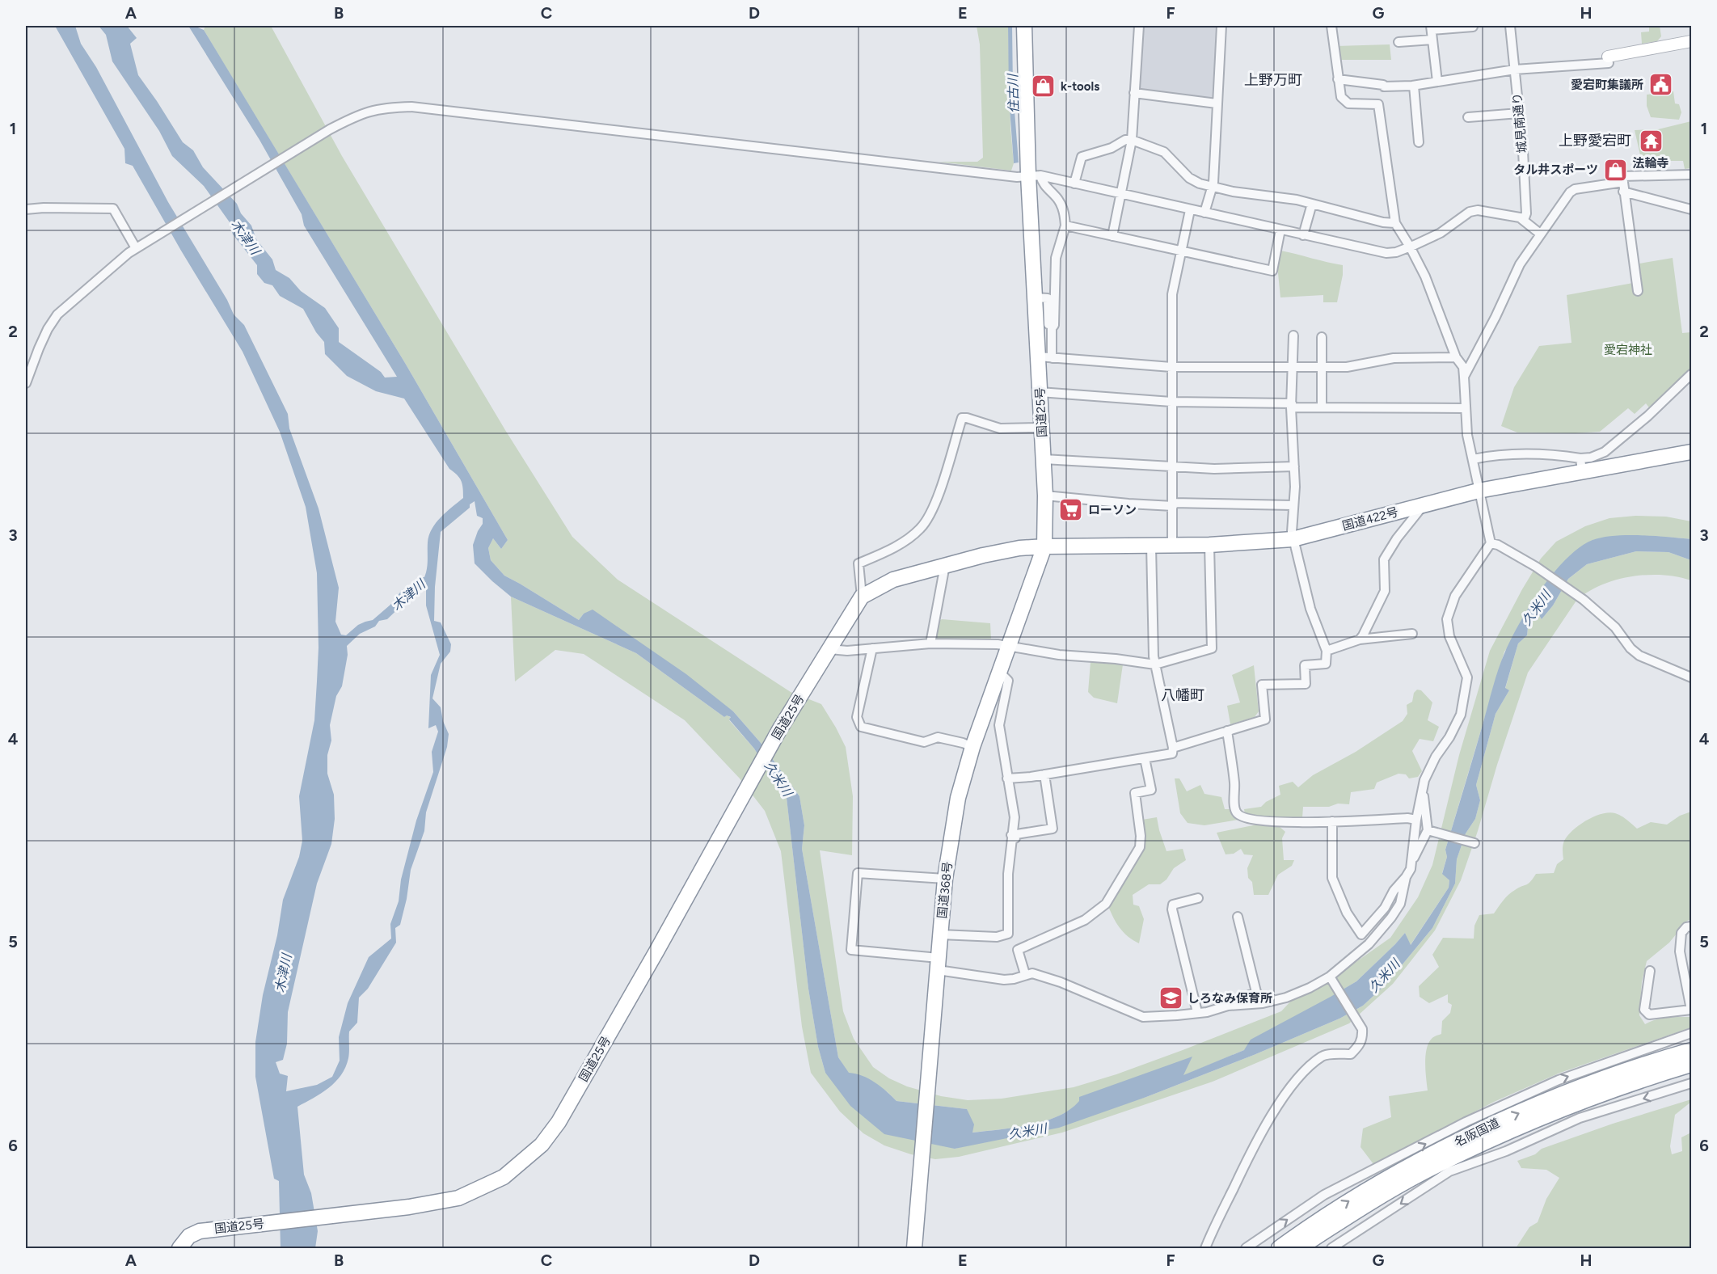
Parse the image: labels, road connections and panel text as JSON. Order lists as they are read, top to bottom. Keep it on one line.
{"streets":{"highway":["国道25号","国道422号","国道368号","名阪国道"],"street":["城見南通り"]},"crossings":[["国道25号","国道422号"],["国道25号","国道368号"],["国道422号","国道368号"]],"districts":["上野万町","上野愛宕町","八幡町"],"water":["住古川","木津川","久米川"],"parks":["愛宕神社"],"places":{"public building":["愛宕町集議所"],"shop":["k-tools","タル井スポーツ"],"temple":["法輪寺"],"supermarket":["ローソン"],"school or university":["しろなみ保育所"]},"grid":{"columns":["A","B","C","D","E","F","G","H"],"rows":["1","2","3","4","5","6"]}}
